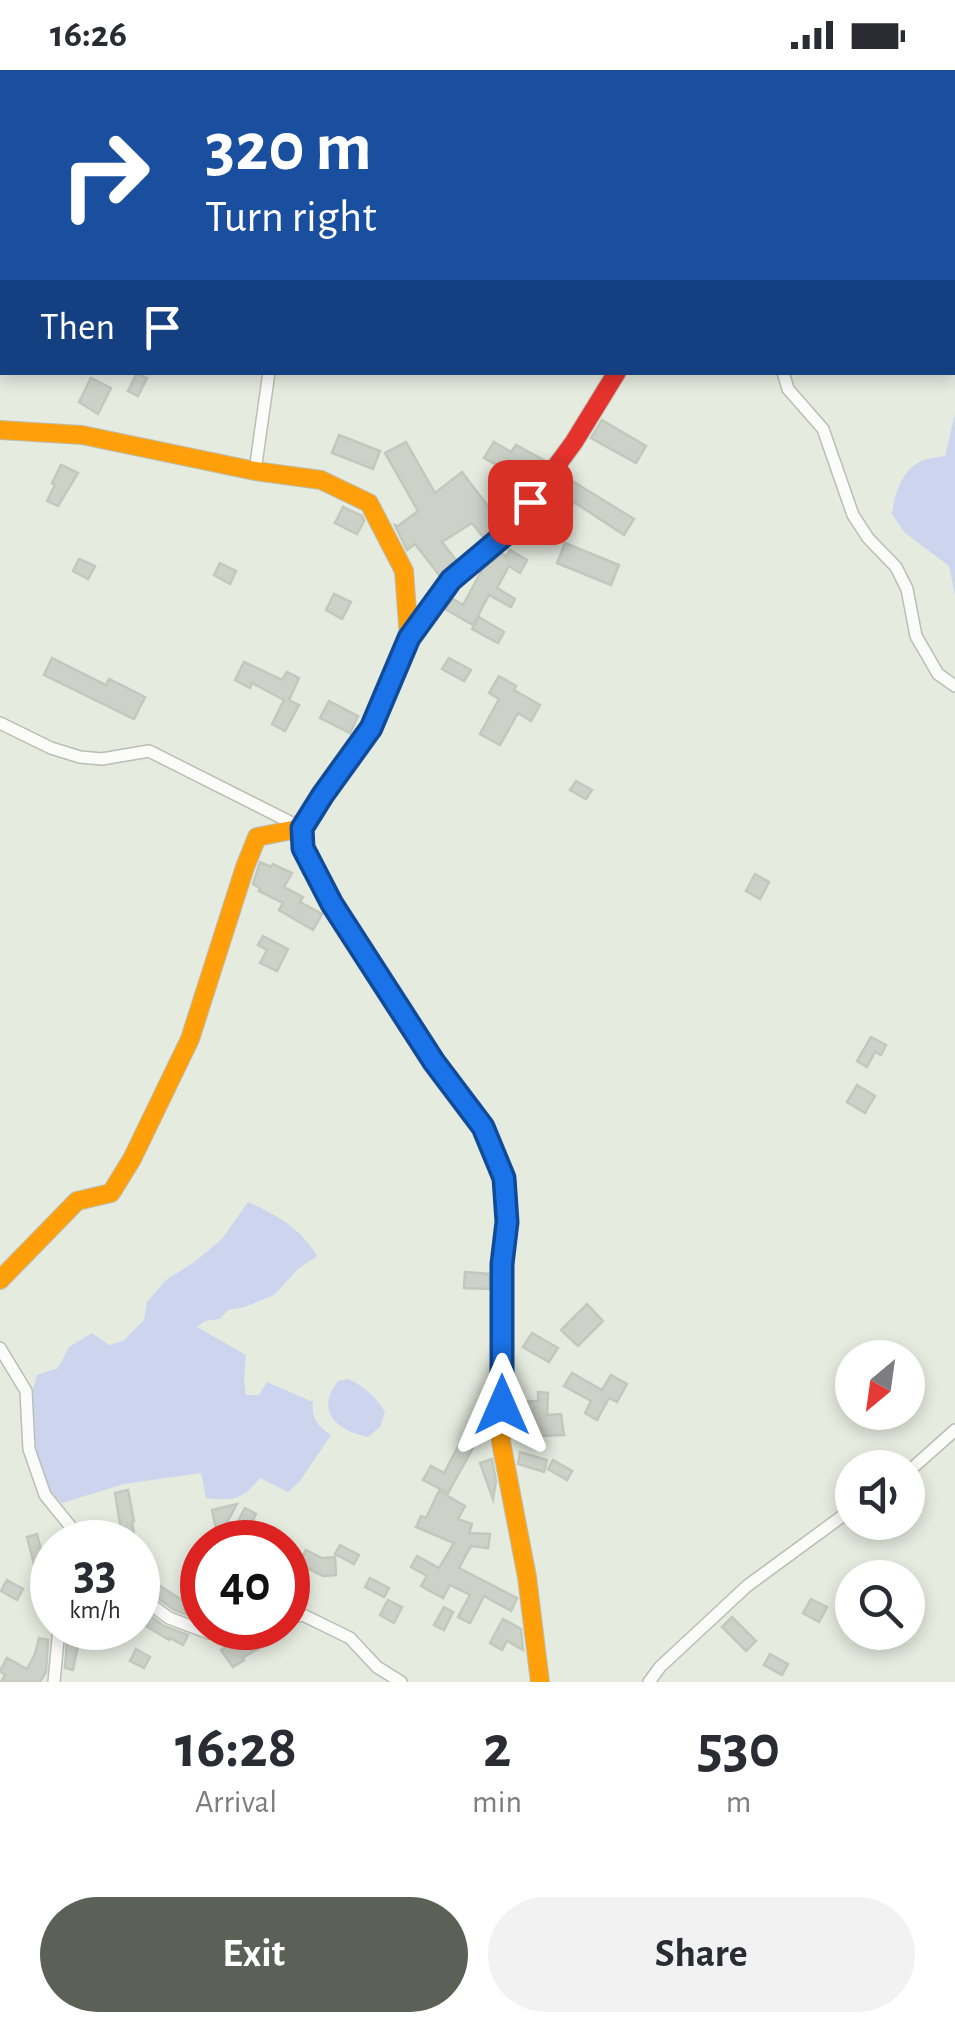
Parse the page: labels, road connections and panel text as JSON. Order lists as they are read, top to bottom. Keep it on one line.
{"north":"bottom left","page":{"status":"16:26","turn":["320 m","Turn right"],"then":"Then","speed":"33 km/h","limit":"40","eta":["16:28","Arrival","2","min","530","m"],"buttons":["Exit","Share"]}}
